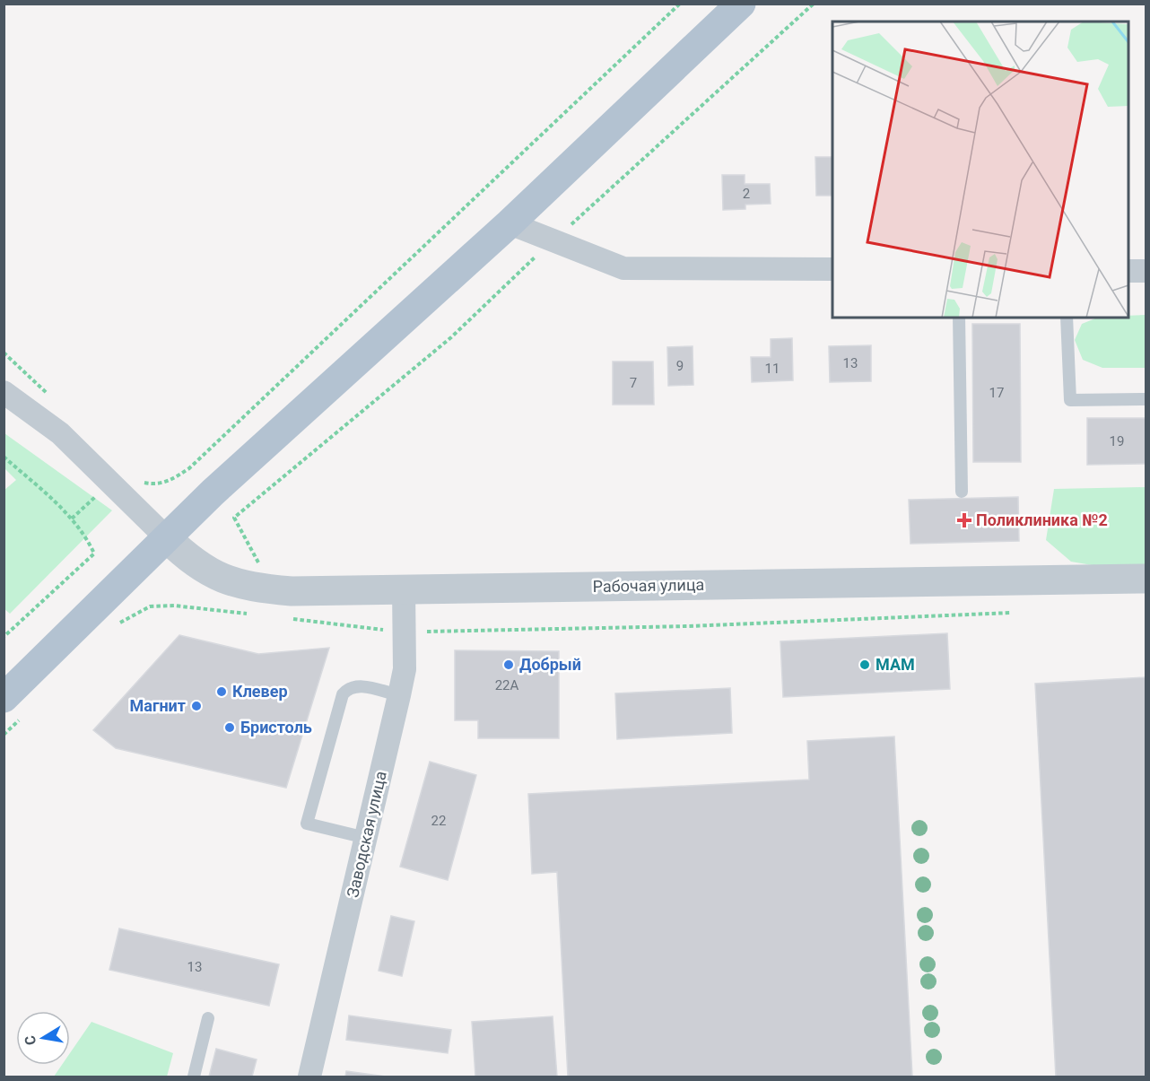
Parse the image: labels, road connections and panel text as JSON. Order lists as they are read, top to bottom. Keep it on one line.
{"streets":{"street":["Рабочая улица","Заводская улица"]},"crossings":[["Рабочая улица","Заводская улица"]],"places":{"health":["Поликлиника №2"],"other":["Добрый","МАМ","Клевер","Магнит","Бристоль"]},"house_numbers":["2","13","9","11","7","17","19","22А","22","13"],"north":"left"}
